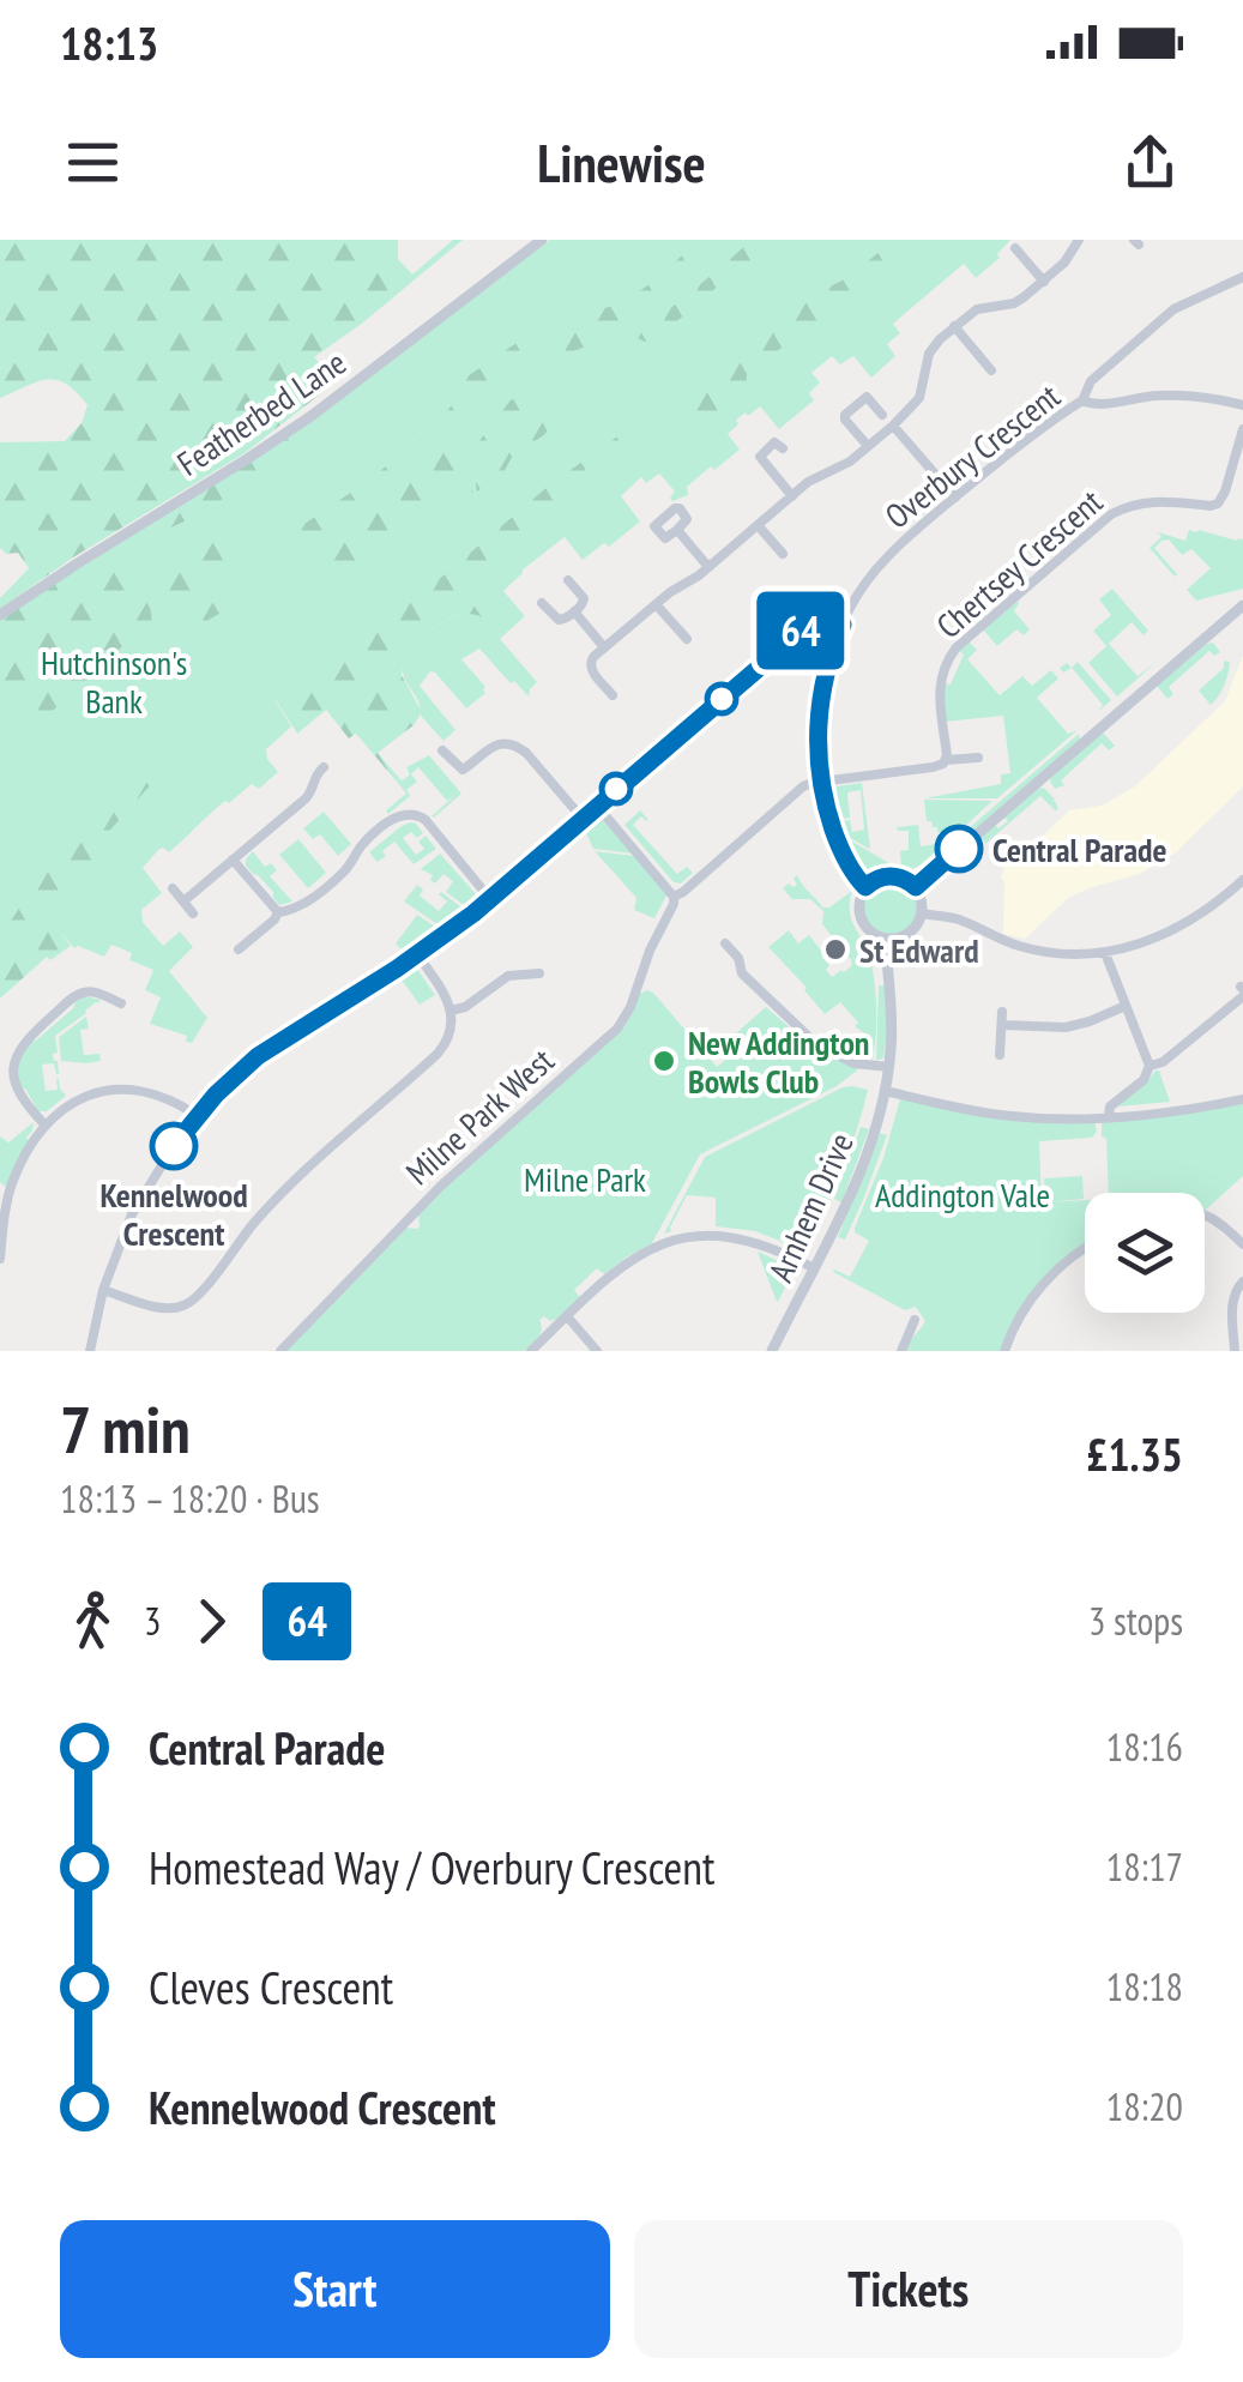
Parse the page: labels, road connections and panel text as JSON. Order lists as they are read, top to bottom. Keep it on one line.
{"streets":{"street":["Featherbed Lane","Overbury Crescent","Chertsey Crescent","Milne Park West","Arnhem Drive"]},"crossings":[["Overbury Crescent","Arnhem Drive"]],"parks":["Hutchinson's Bank","Milne Park","Addington Vale"],"places":["Central Parade","St Edward","New Addington Bowls Club","Kennelwood Crescent"],"lines":["bus line 64"],"page":{"status":"18:13","header":"Linewise","on_map":"64","heading":["7 min","18:13 – 18:20 · Bus","£1.35"],"legs":["3","64","3 stops"],"list":[{"name":"Central Parade","value":"18:16"},{"name":"Homestead Way / Overbury Crescent","value":"18:17"},{"name":"Cleves Crescent","value":"18:18"},{"name":"Kennelwood Crescent","value":"18:20"}],"buttons":["Start","Tickets"]}}
